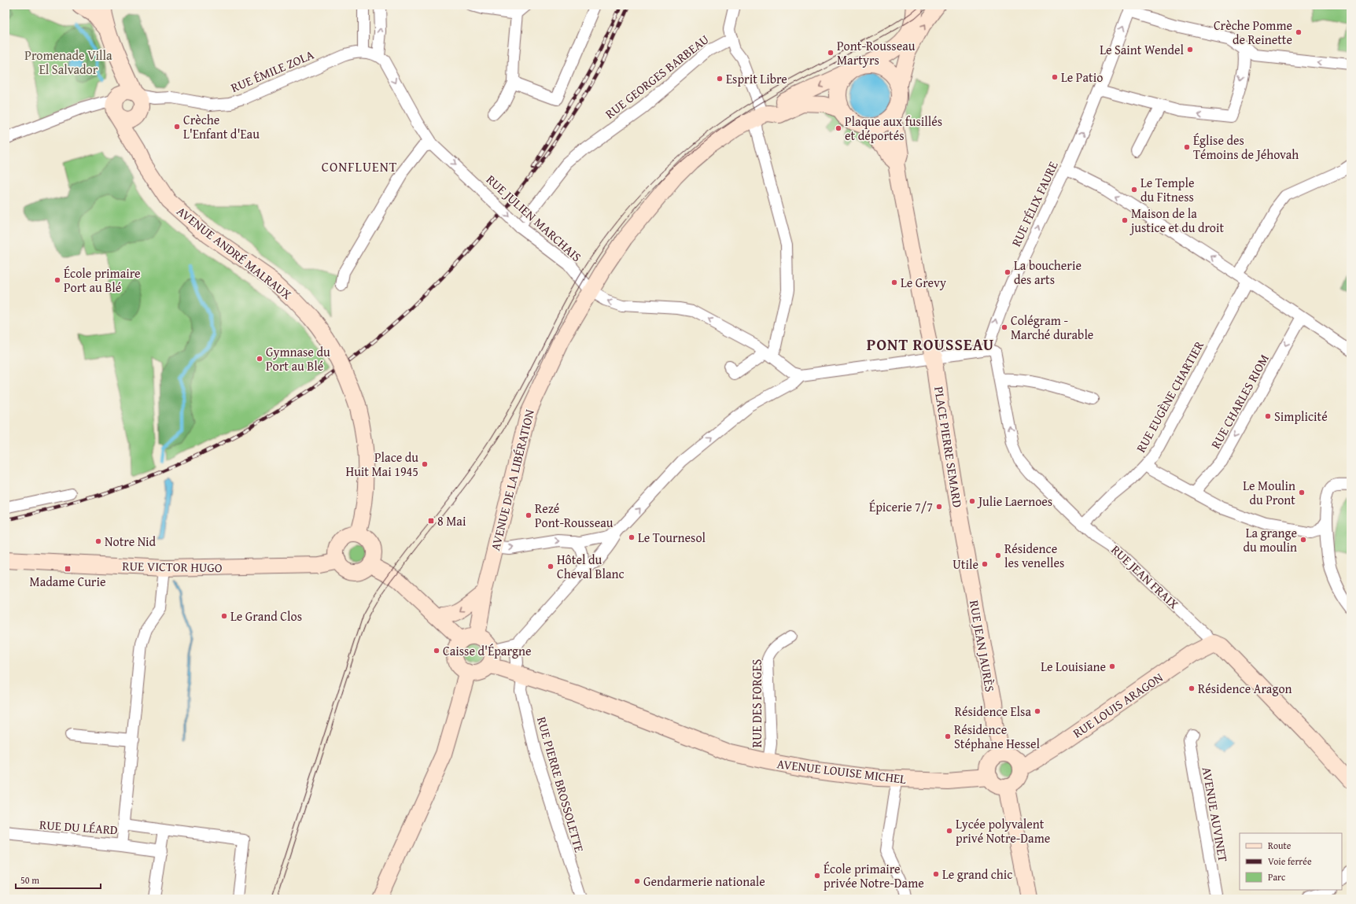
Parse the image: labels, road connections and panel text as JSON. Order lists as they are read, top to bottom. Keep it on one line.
{"streets":{"street":["RUE ÉMILE ZOLA","RUE GEORGES BARBEAU","RUE FÉLIX FAURE","RUE JULIEN MARCHAIS","AVENUE ANDRÉ MALRAUX","RUE EUGÈNE CHARTIER","RUE CHARLES RIOM","PLACE PIERRE SEMARD","AVENUE DE LA LIBÉRATION","RUE VICTOR HUGO","RUE JEAN FRAIX","RUE JEAN JAURÈS","RUE DES FORGES","RUE LOUIS ARAGON","AVENUE LOUISE MICHEL","RUE PIERRE BROSSOLETTE","AVENUE AUVINET","RUE DU LÉARD"]},"crossings":[["RUE ÉMILE ZOLA","RUE JULIEN MARCHAIS"],["RUE ÉMILE ZOLA","AVENUE ANDRÉ MALRAUX"],["RUE GEORGES BARBEAU","RUE JULIEN MARCHAIS"],["RUE FÉLIX FAURE","RUE JEAN FRAIX"],["RUE JULIEN MARCHAIS","AVENUE DE LA LIBÉRATION"],["AVENUE ANDRÉ MALRAUX","RUE VICTOR HUGO"],["RUE EUGÈNE CHARTIER","RUE JEAN FRAIX"],["PLACE PIERRE SEMARD","AVENUE DE LA LIBÉRATION"],["PLACE PIERRE SEMARD","RUE JEAN JAURÈS"],["AVENUE DE LA LIBÉRATION","AVENUE LOUISE MICHEL"],["RUE VICTOR HUGO","RUE DU LÉARD"],["RUE JEAN FRAIX","RUE LOUIS ARAGON"],["RUE JEAN JAURÈS","RUE LOUIS ARAGON"],["RUE JEAN JAURÈS","AVENUE LOUISE MICHEL"],["RUE DES FORGES","AVENUE LOUISE MICHEL"],["RUE LOUIS ARAGON","AVENUE LOUISE MICHEL"],["AVENUE LOUISE MICHEL","RUE PIERRE BROSSOLETTE"]],"one_way":["RUE FÉLIX FAURE","RUE CHARLES RIOM"],"districts":["CONFLUENT","PONT ROUSSEAU"],"parks":["Promenade Villa El Salvador"],"places":{"other":["Crèche Pomme de Reinette","Le Saint Wendel","Pont-Rousseau Martyrs","Le Patio","Esprit Libre","Crèche L'Enfant d'Eau","Plaque aux fusillés et déportés","Église des Témoins de Jéhovah","Le Temple du Fitness","Maison de la justice et du droit","La boucherie des arts","École primaire Port au Blé","Le Grevy","Colégram - Marché durable","Gymnase du Port au Blé","Simplicité","Place du Huit Mai 1945","Le Moulin du Pront","Julie Laernoes","Épicerie 7/7","Rezé Pont-Rousseau","Le Tournesol","La grange du moulin","Notre Nid","Résidence les venelles","Utile","Hôtel du Cheval Blanc","Le Grand Clos","Caisse d'Épargne","Le Louisiane","Résidence Aragon","Résidence Elsa","Résidence Stéphane Hessel","Lycée polyvalent privé Notre-Dame","Le grand chic","École primaire privée Notre-Dame","Gendarmerie nationale"],"transit":["8 Mai","Madame Curie"]},"legend":["Route","Voie ferrée","Parc"],"scale_bar":"50 m"}
